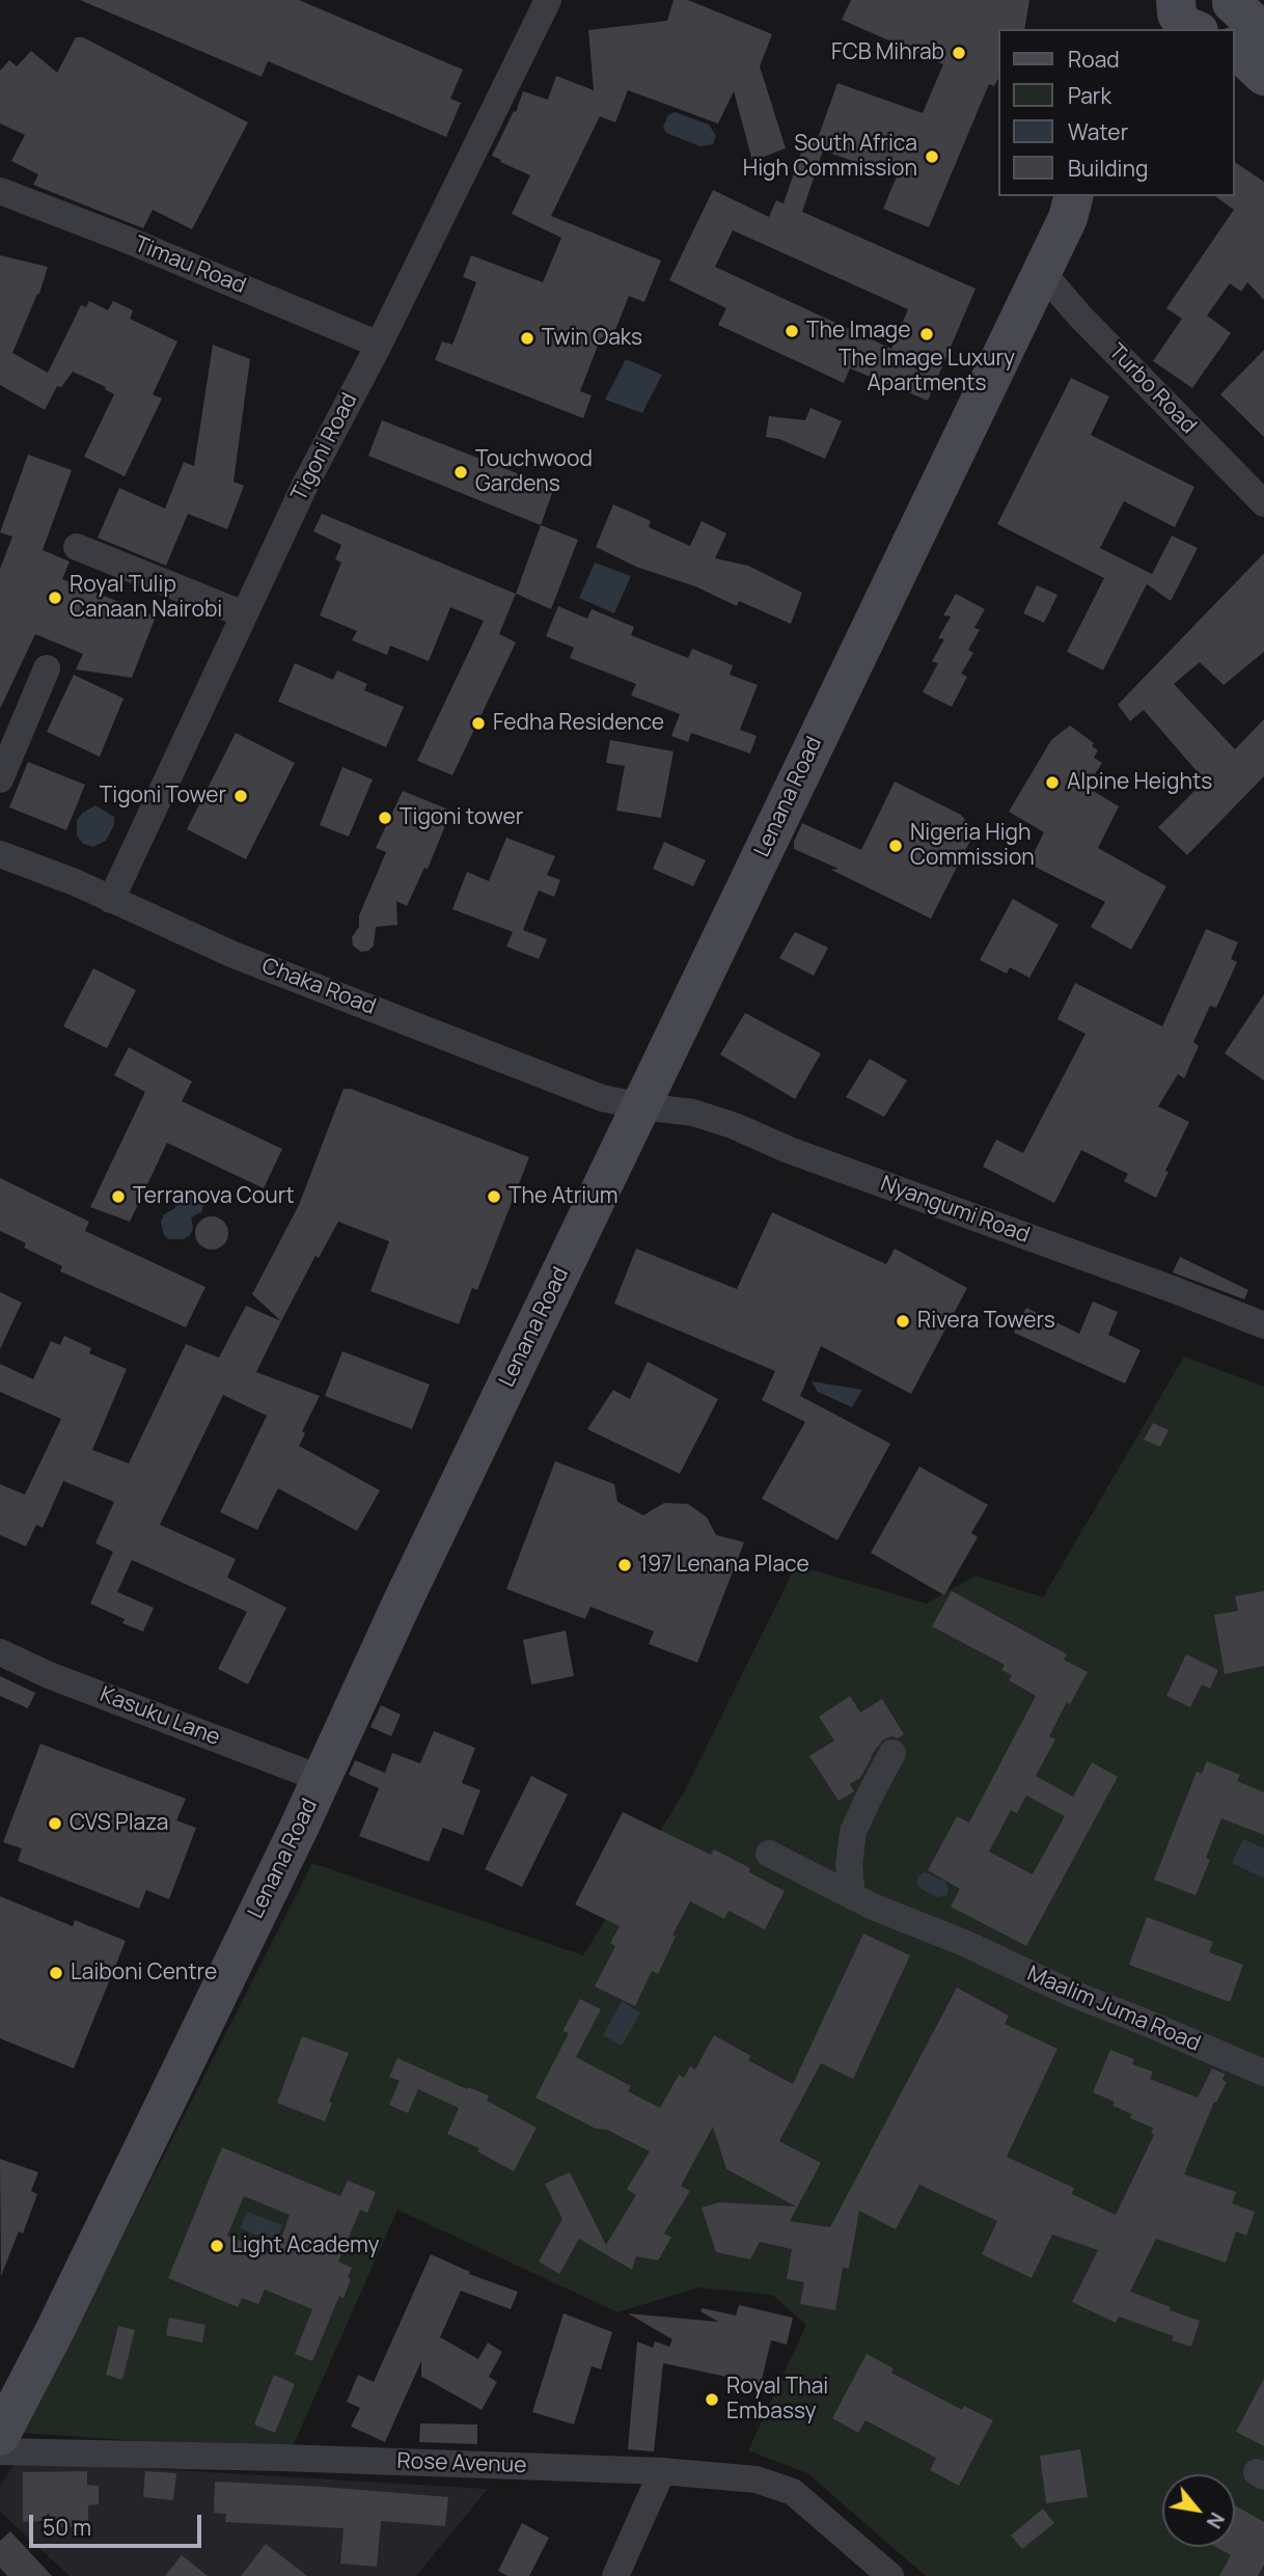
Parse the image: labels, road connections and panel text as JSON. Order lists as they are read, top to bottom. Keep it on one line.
{"streets":{"street":["Timau Road","Turbo Road","Tigoni Road","Lenana Road","Chaka Road","Nyangumi Road","Kasuku Lane","Maalim Juma Road","Rose Avenue"]},"crossings":[["Timau Road","Tigoni Road"],["Turbo Road","Lenana Road"],["Tigoni Road","Chaka Road"],["Lenana Road","Chaka Road"],["Lenana Road","Nyangumi Road"],["Lenana Road","Kasuku Lane"],["Chaka Road","Nyangumi Road"]],"places":["FCB Mihrab","South Africa High Commission","The Image","The Image Luxury Apartments","Twin Oaks","Touchwood Gardens","Royal Tulip Canaan Nairobi","Fedha Residence","Alpine Heights","Tigoni Tower","Tigoni tower","Nigeria High Commission","Terranova Court","The Atrium","Rivera Towers","197 Lenana Place","CVS Plaza","Laiboni Centre","Light Academy","Royal Thai Embassy"],"legend":["Road","Park","Water","Building"],"scale_bar":"50 m","north":"bottom right"}
